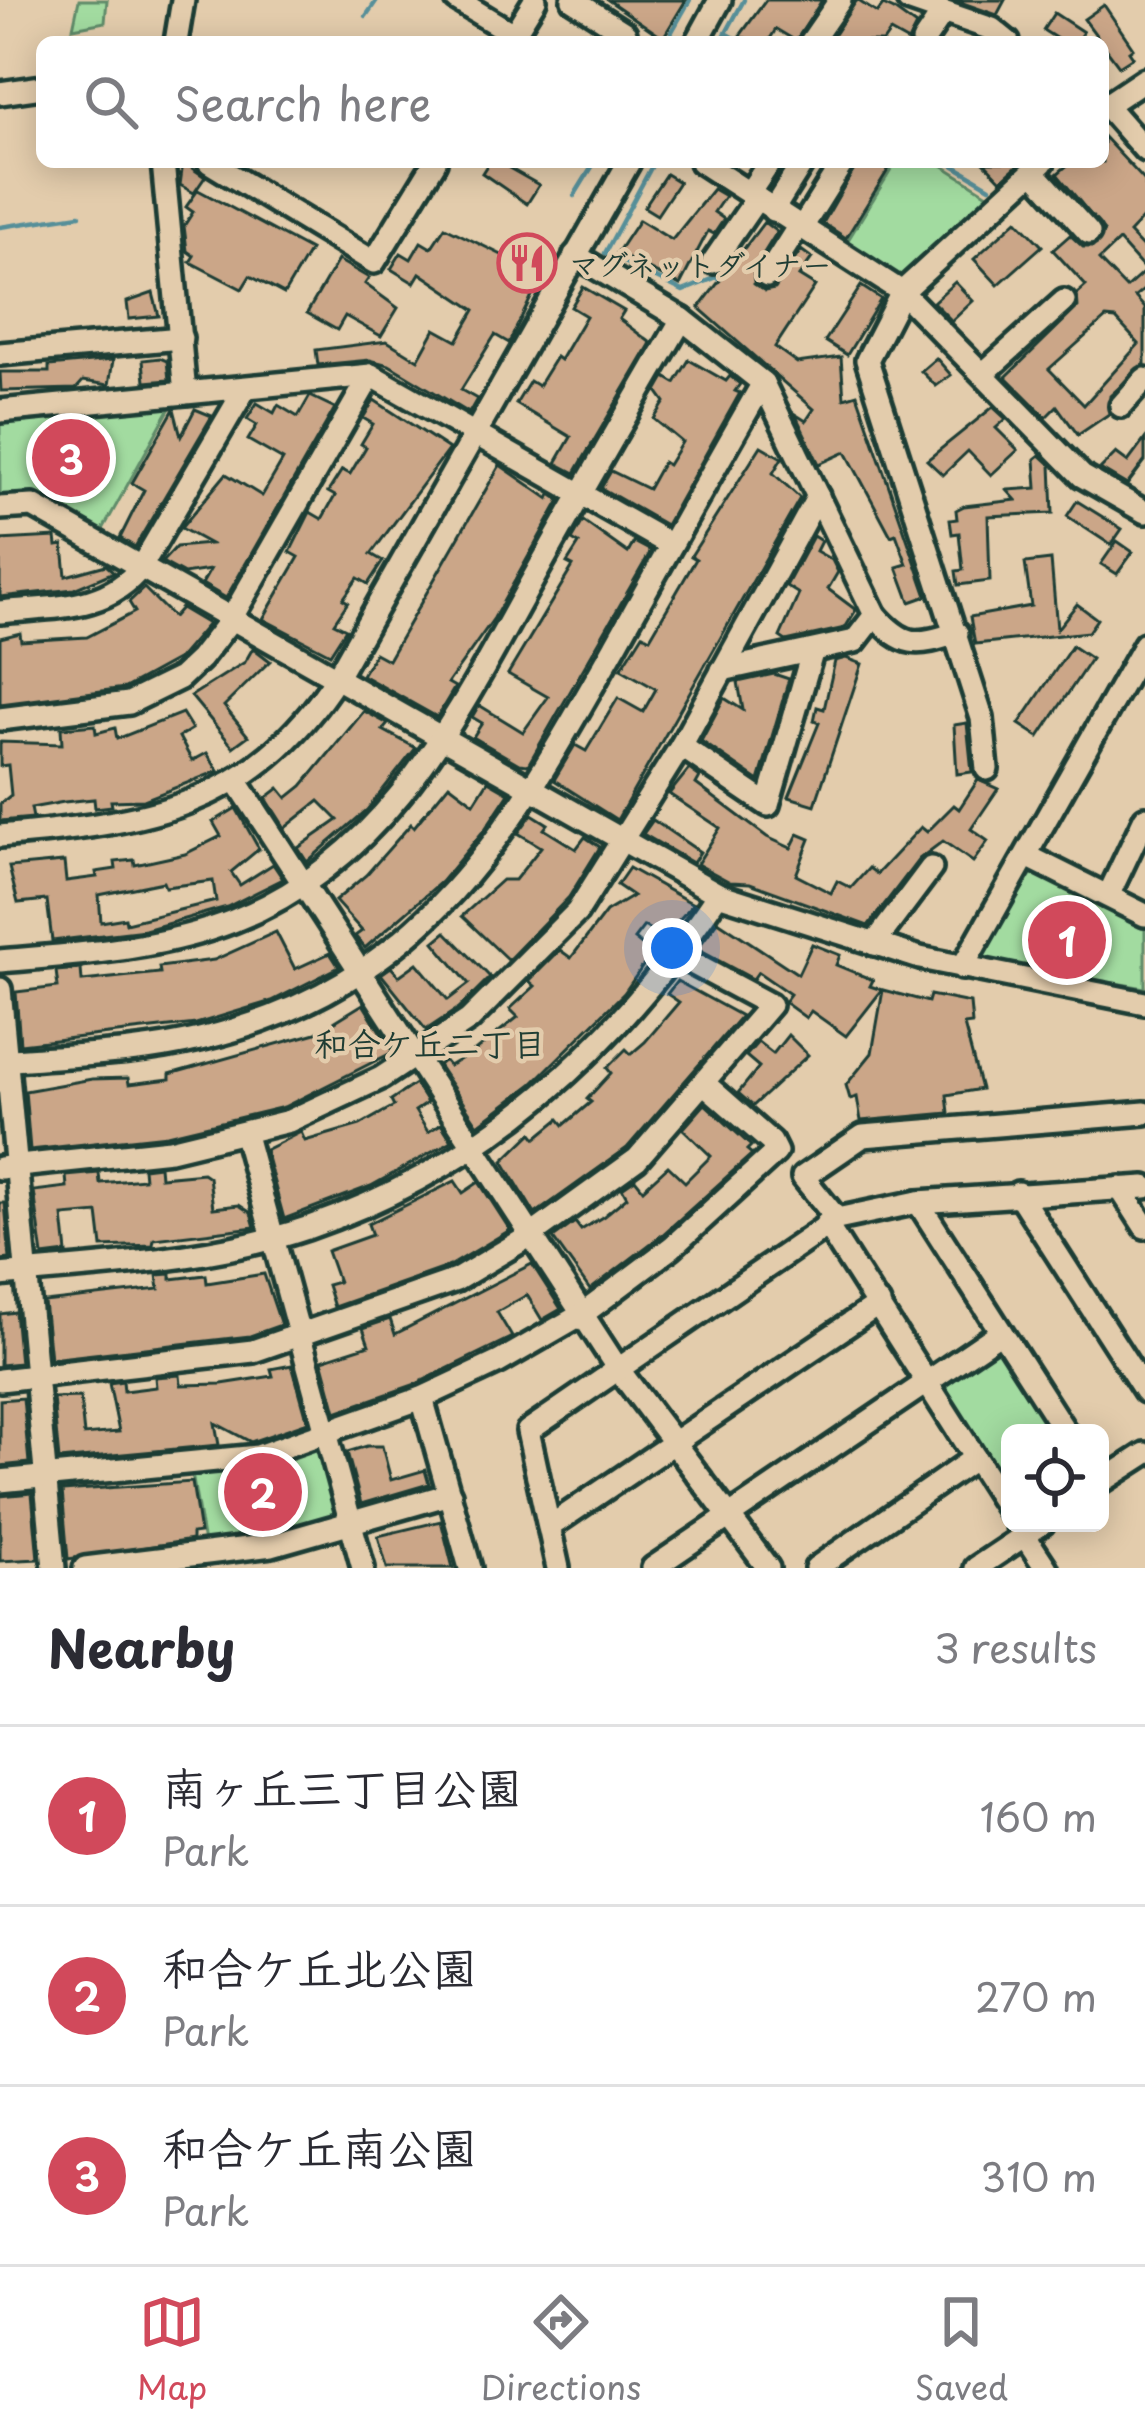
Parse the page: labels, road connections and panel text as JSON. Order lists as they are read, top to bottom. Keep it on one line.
{"districts":["和合ケ丘二丁目"],"places":{"restaurant":["マグネットダイナー"]},"page":{"search":"Search here","pins":["3","1","2"],"heading":["Nearby","3 results"],"list":[{"mark":"1","name":"南ヶ丘三丁目公園","note":"Park","value":"160 m"},{"mark":"2","name":"和合ケ丘北公園","note":"Park","value":"270 m"},{"mark":"3","name":"和合ケ丘南公園","note":"Park","value":"310 m"}],"nav":["Map","Directions","Saved"]}}
